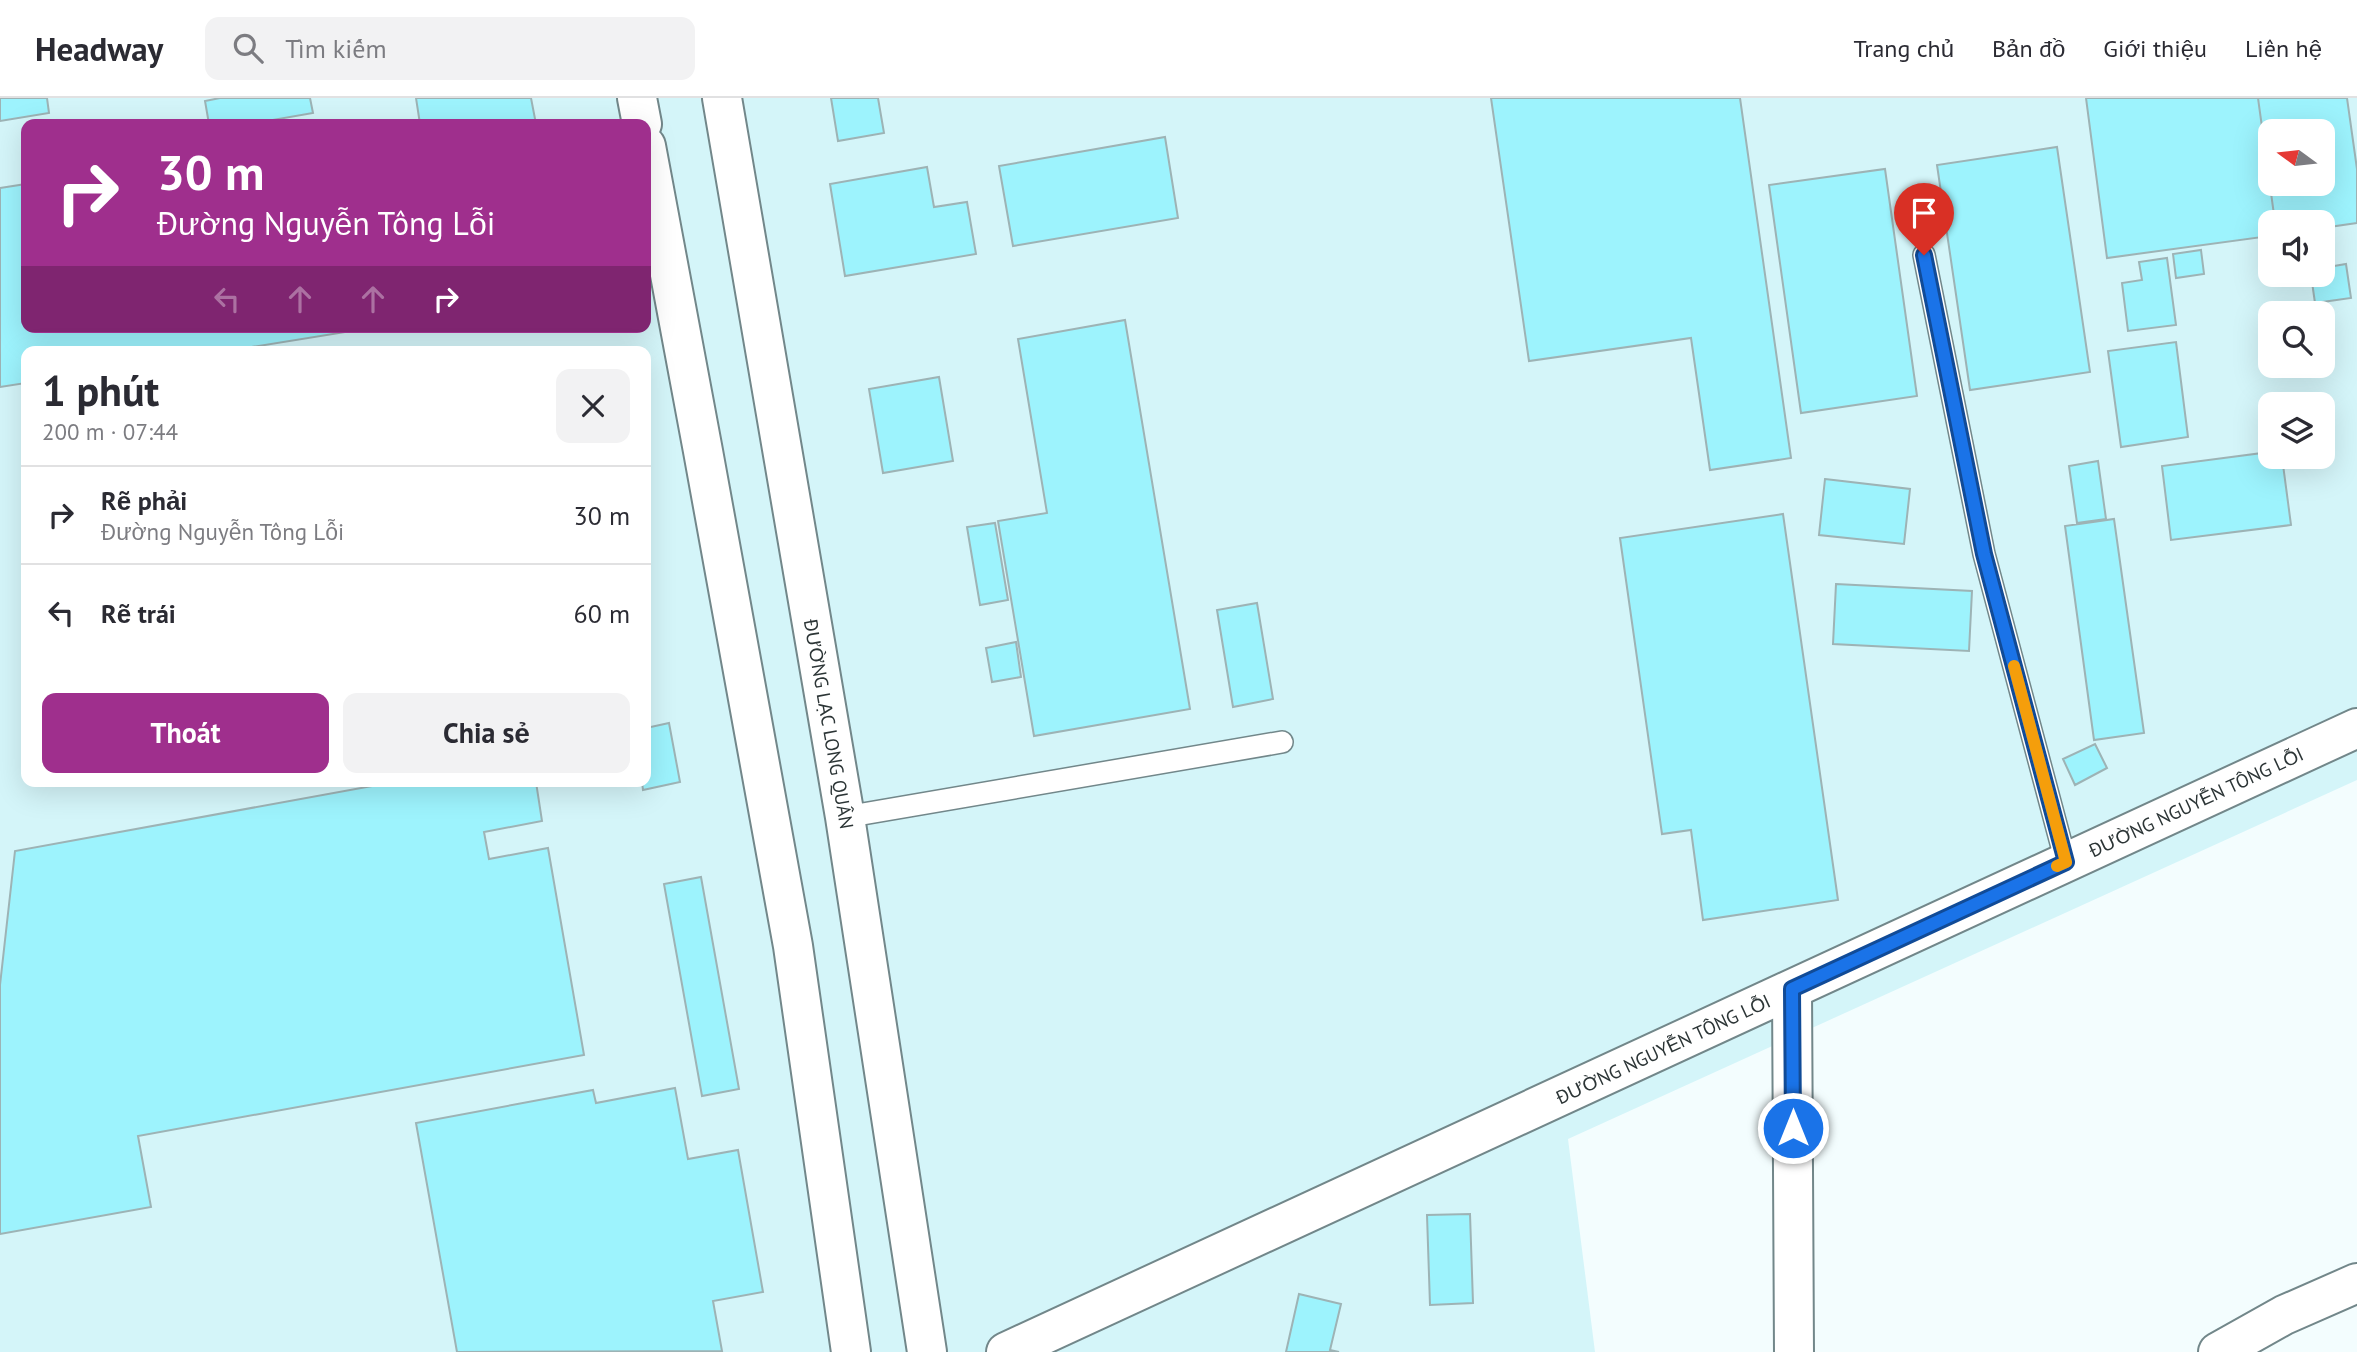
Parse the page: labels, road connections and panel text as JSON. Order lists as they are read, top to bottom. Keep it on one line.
{"streets":{"main road":["ĐƯỜNG LẠC LONG QUÂN","ĐƯỜNG NGUYỄN TÔNG LỖI"]},"north":"left","page":{"header":"Headway","search":"Tìm kiếm","nav":["Trang chủ","Bản đồ","Giới thiệu","Liên hệ"],"turn":["30 m","Đường Nguyễn Tông Lỗi"],"heading":["1 phút","200 m · 07:44"],"list":[{"name":"Rẽ phải","note":"Đường Nguyễn Tông Lỗi","value":"30 m"},{"name":"Rẽ trái","value":"60 m"}],"buttons":["Thoát","Chia sẻ"]}}
